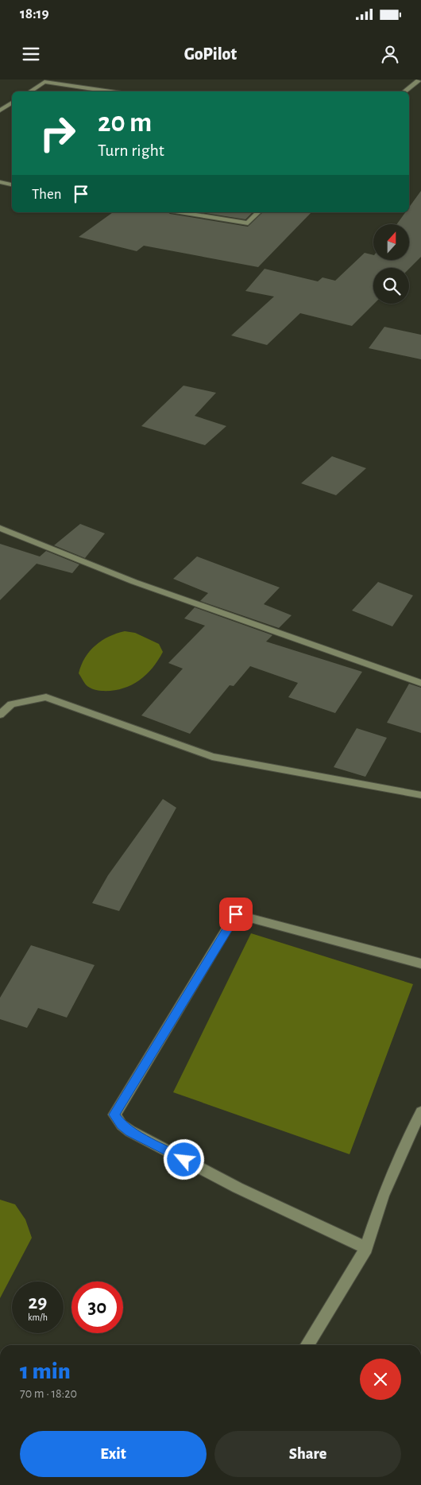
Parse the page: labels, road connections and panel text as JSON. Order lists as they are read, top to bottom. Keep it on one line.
{"north":"top","page":{"status":"18:19","header":"GoPilot","turn":["20 m","Turn right"],"then":"Then","speed":"29 km/h","limit":"30","heading":["1 min","70 m · 18:20"],"buttons":["Exit","Share"]}}
